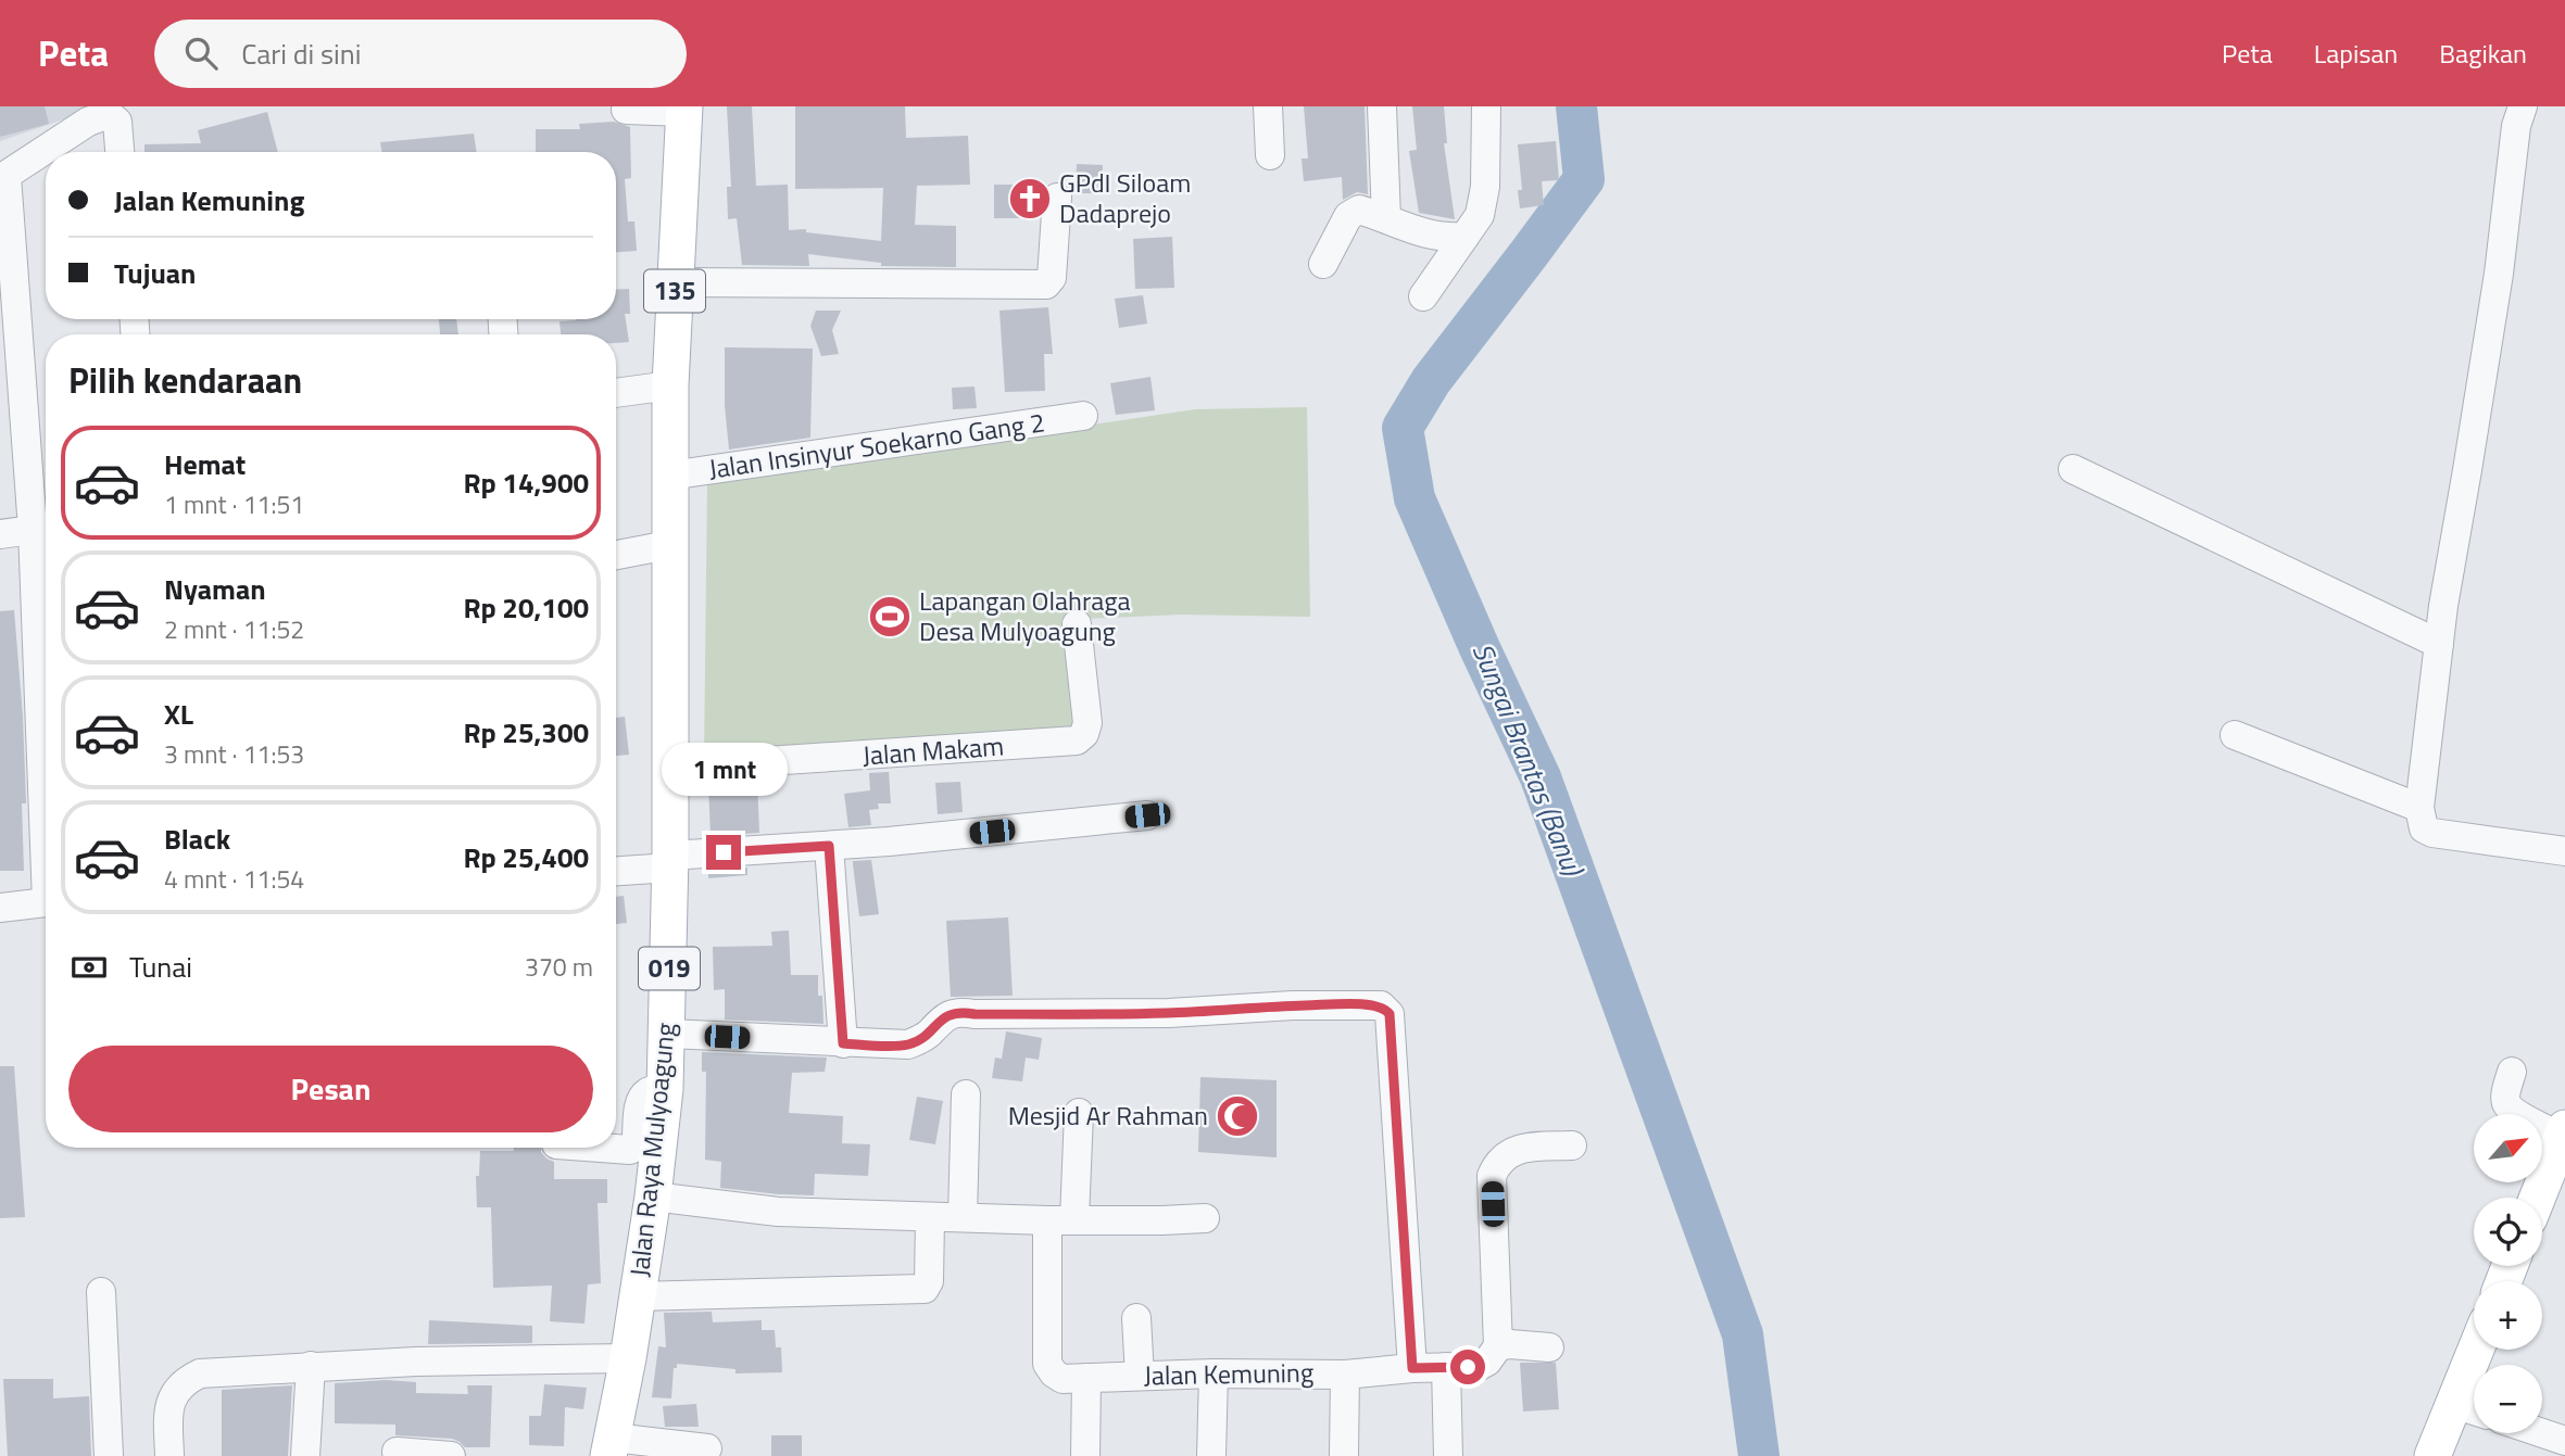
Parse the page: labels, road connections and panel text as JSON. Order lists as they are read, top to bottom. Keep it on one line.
{"streets":{"main road":["135","019","Jalan Raya Mulyoagung"],"street":["Jalan Insinyur Soekarno Gang 2","Jalan Makam","Jalan Kemuning"]},"crossings":[["135","Jalan Insinyur Soekarno Gang 2"],["135","Jalan Raya Mulyoagung"],["Jalan Insinyur Soekarno Gang 2","Jalan Raya Mulyoagung"],["Jalan Makam","Jalan Raya Mulyoagung"]],"water":["Sungai Brantas (Banu)"],"places":{"church":["GPdI Siloam Dadaprejo"],"sports":["Lapangan Olahraga Desa Mulyoagung"],"mosque":["Mesjid Ar Rahman"]},"north":"top right","page":{"header":"Peta","search":"Cari di sini","nav":["Peta","Lapisan","Bagikan"],"banner":["Jalan Kemuning","Tujuan"],"heading":"Pilih kendaraan","list":[{"name":"Hemat","note":"1 mnt · 11:51","value":"Rp 14,900"},{"name":"Nyaman","note":"2 mnt · 11:52","value":"Rp 20,100"},{"name":"XL","note":"3 mnt · 11:53","value":"Rp 25,300"},{"name":"Black","note":"4 mnt · 11:54","value":"Rp 25,400"}],"bubble":"1 mnt","pay":["Tunai","370 m"],"buttons":"Pesan","map_buttons":["+","−"]}}
